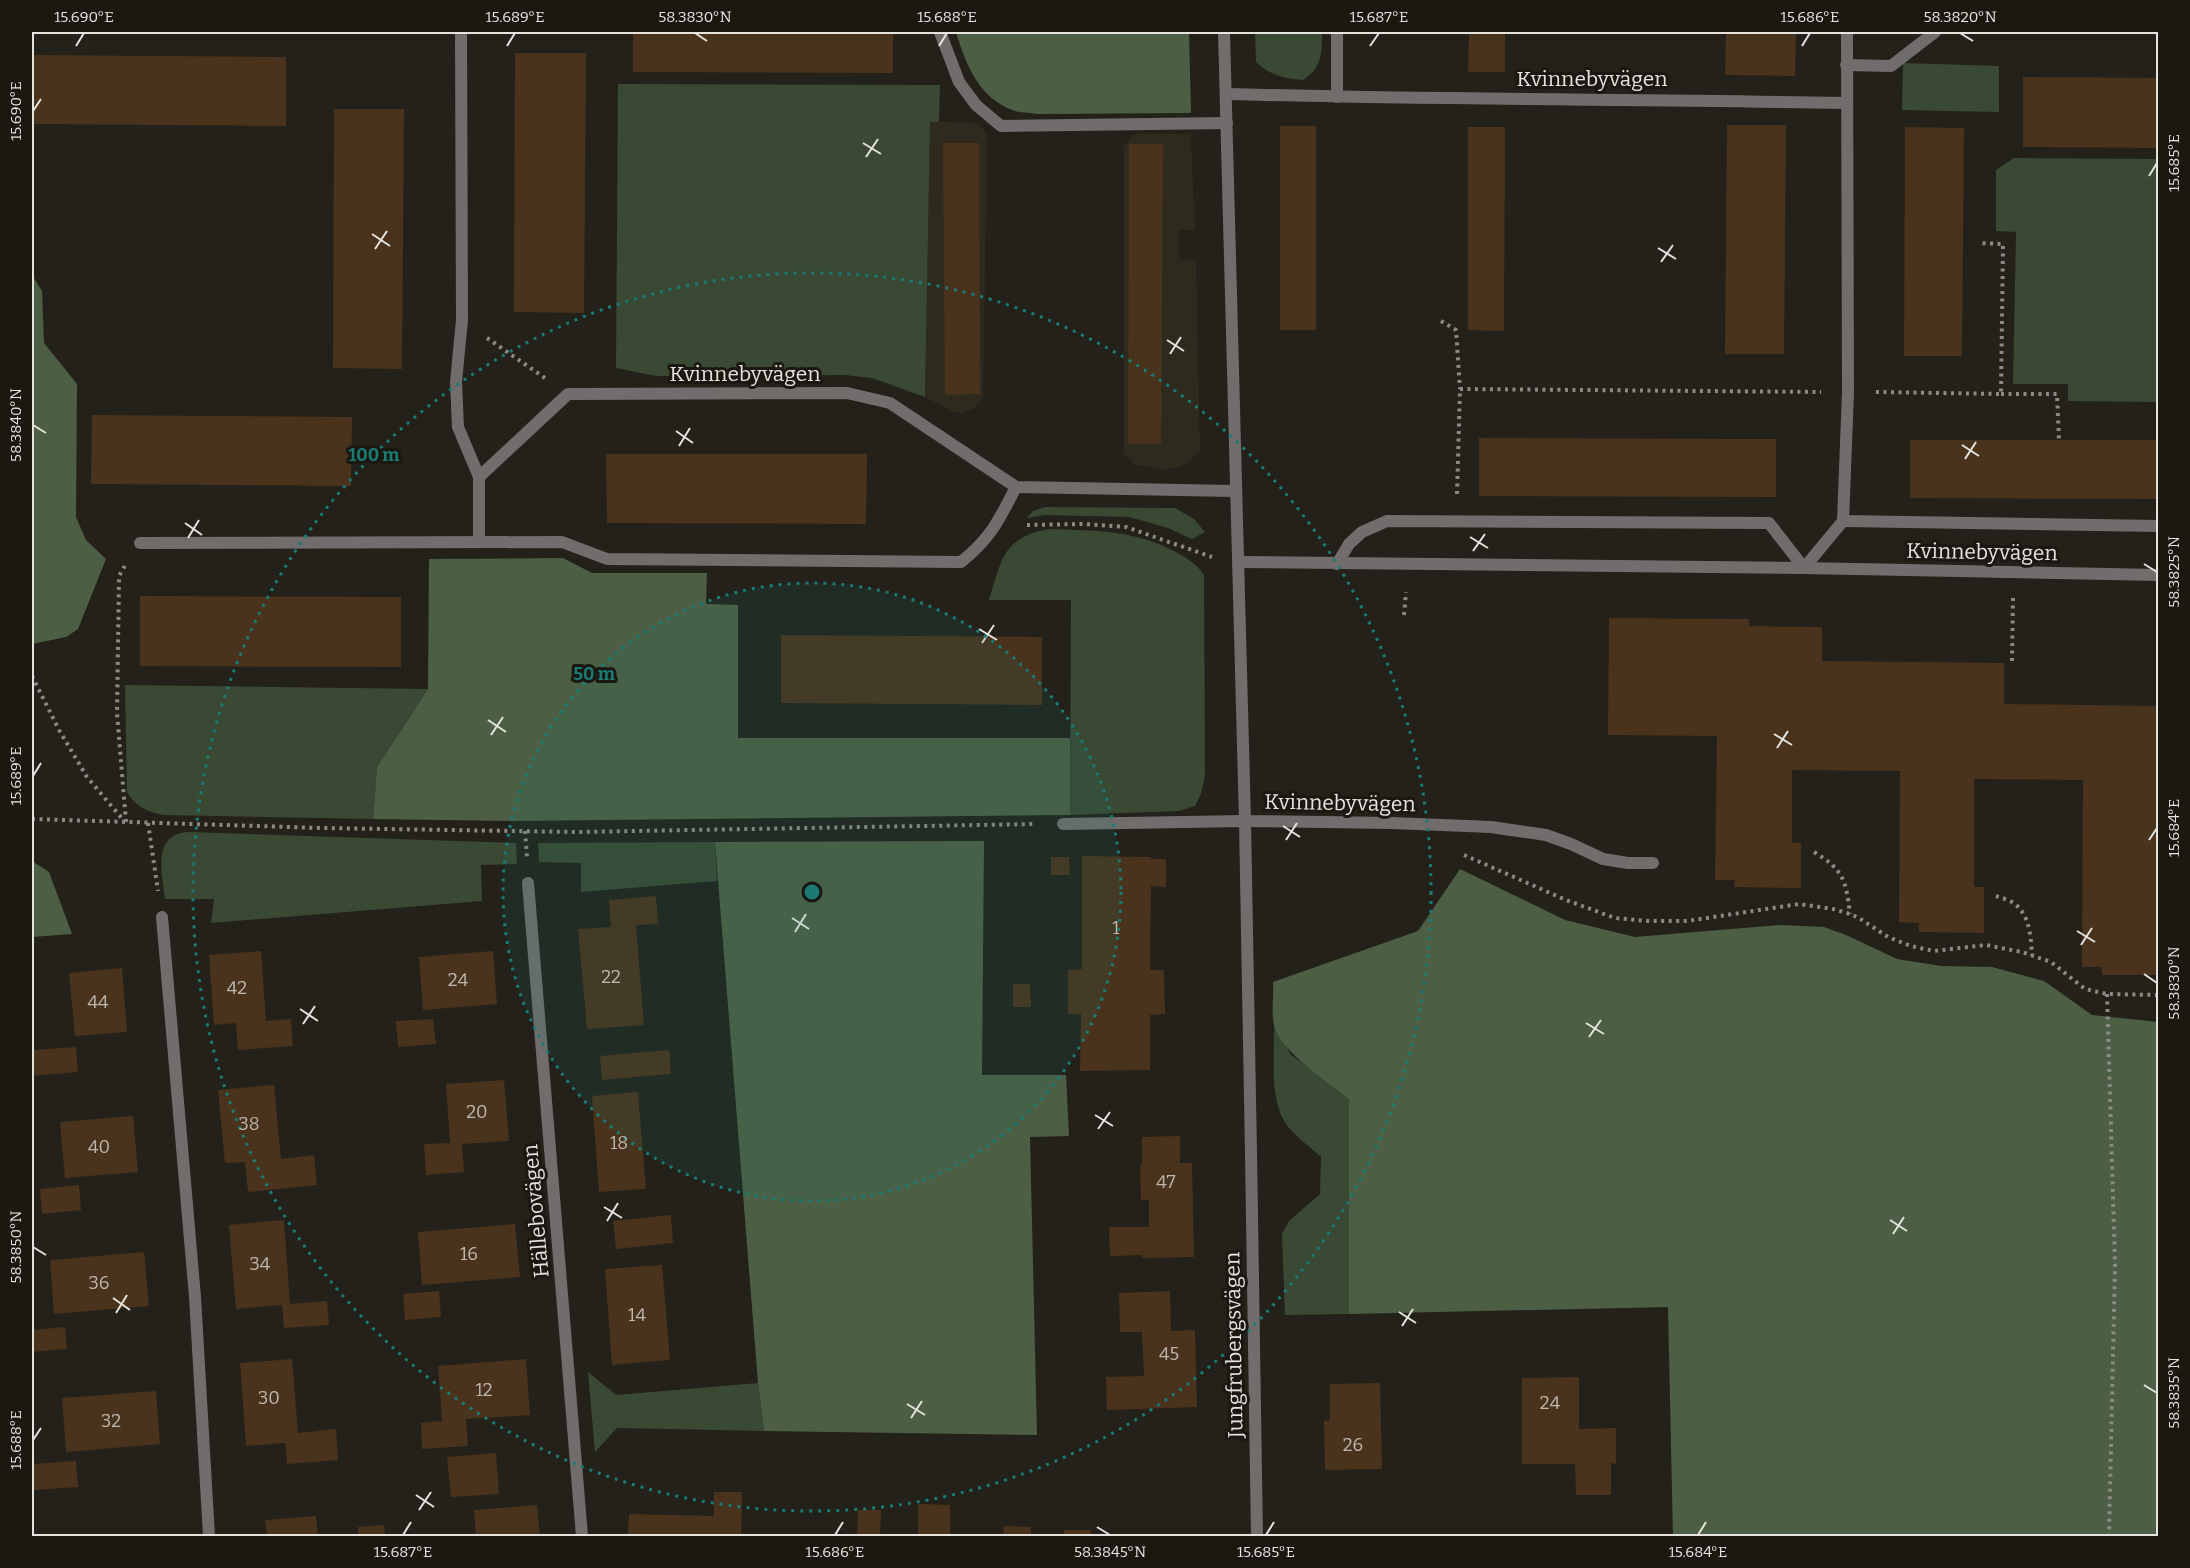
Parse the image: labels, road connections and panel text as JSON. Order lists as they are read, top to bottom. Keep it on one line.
{"streets":{"street":["Kvinnebyvägen","Hällebovägen","Jungfrubergsvägen"]},"crossings":[["Kvinnebyvägen","Jungfrubergsvägen"]],"house_numbers":["1","22","24","42","44","20","38","18","40","47","16","34","36","14","45","12","30","24","32","26"],"coordinates":["15.690°E","15.689°E","58.3830°N","15.688°E","15.687°E","15.686°E","58.3820°N","15.685°E","58.3840°N","58.3825°N","15.684°E","58.3850°N","58.3835°N","58.3845°N"],"rings":["100 m","50 m"]}
